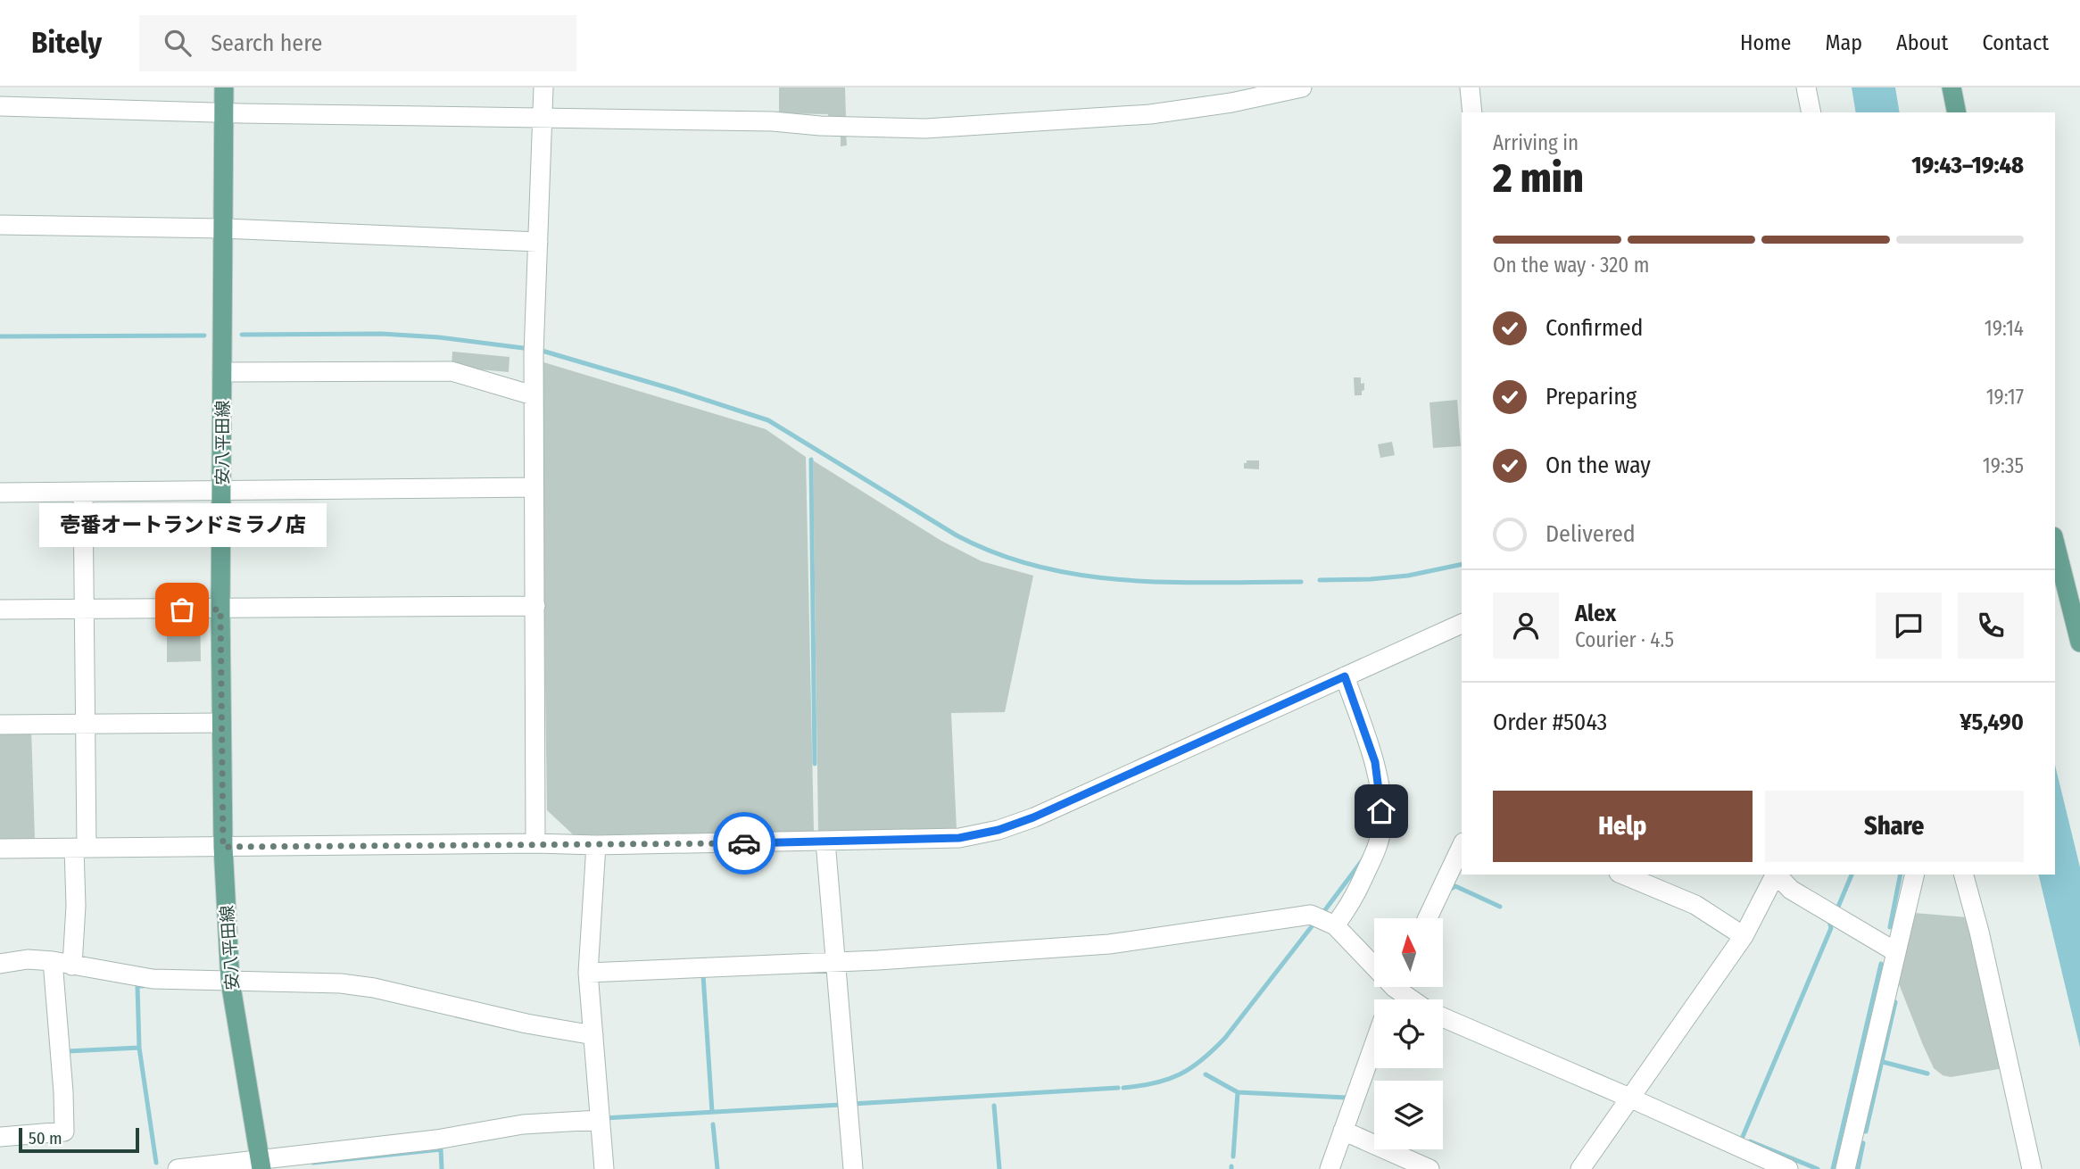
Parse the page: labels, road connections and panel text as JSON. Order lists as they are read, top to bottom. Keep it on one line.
{"streets":{"main road":["安八平田線"]},"places":["壱番オートランドミラノ店"],"scale_bar":"50 m","north":"top","page":{"header":"Bitely","search":"Search here","nav":["Home","Map","About","Contact"],"heading":["2 min","Arriving in","19:43–19:48"],"panel":["Alex","Courier · 4.5","Order #5043","¥5,490"],"bar":"On the way · 320 m","list":[["Confirmed","19:14"],["Preparing","19:17"],["On the way","19:35"],"Delivered"],"bubble":"壱番オートランドミラノ店","buttons":["Help","Share"],"scale":"50 m"}}
